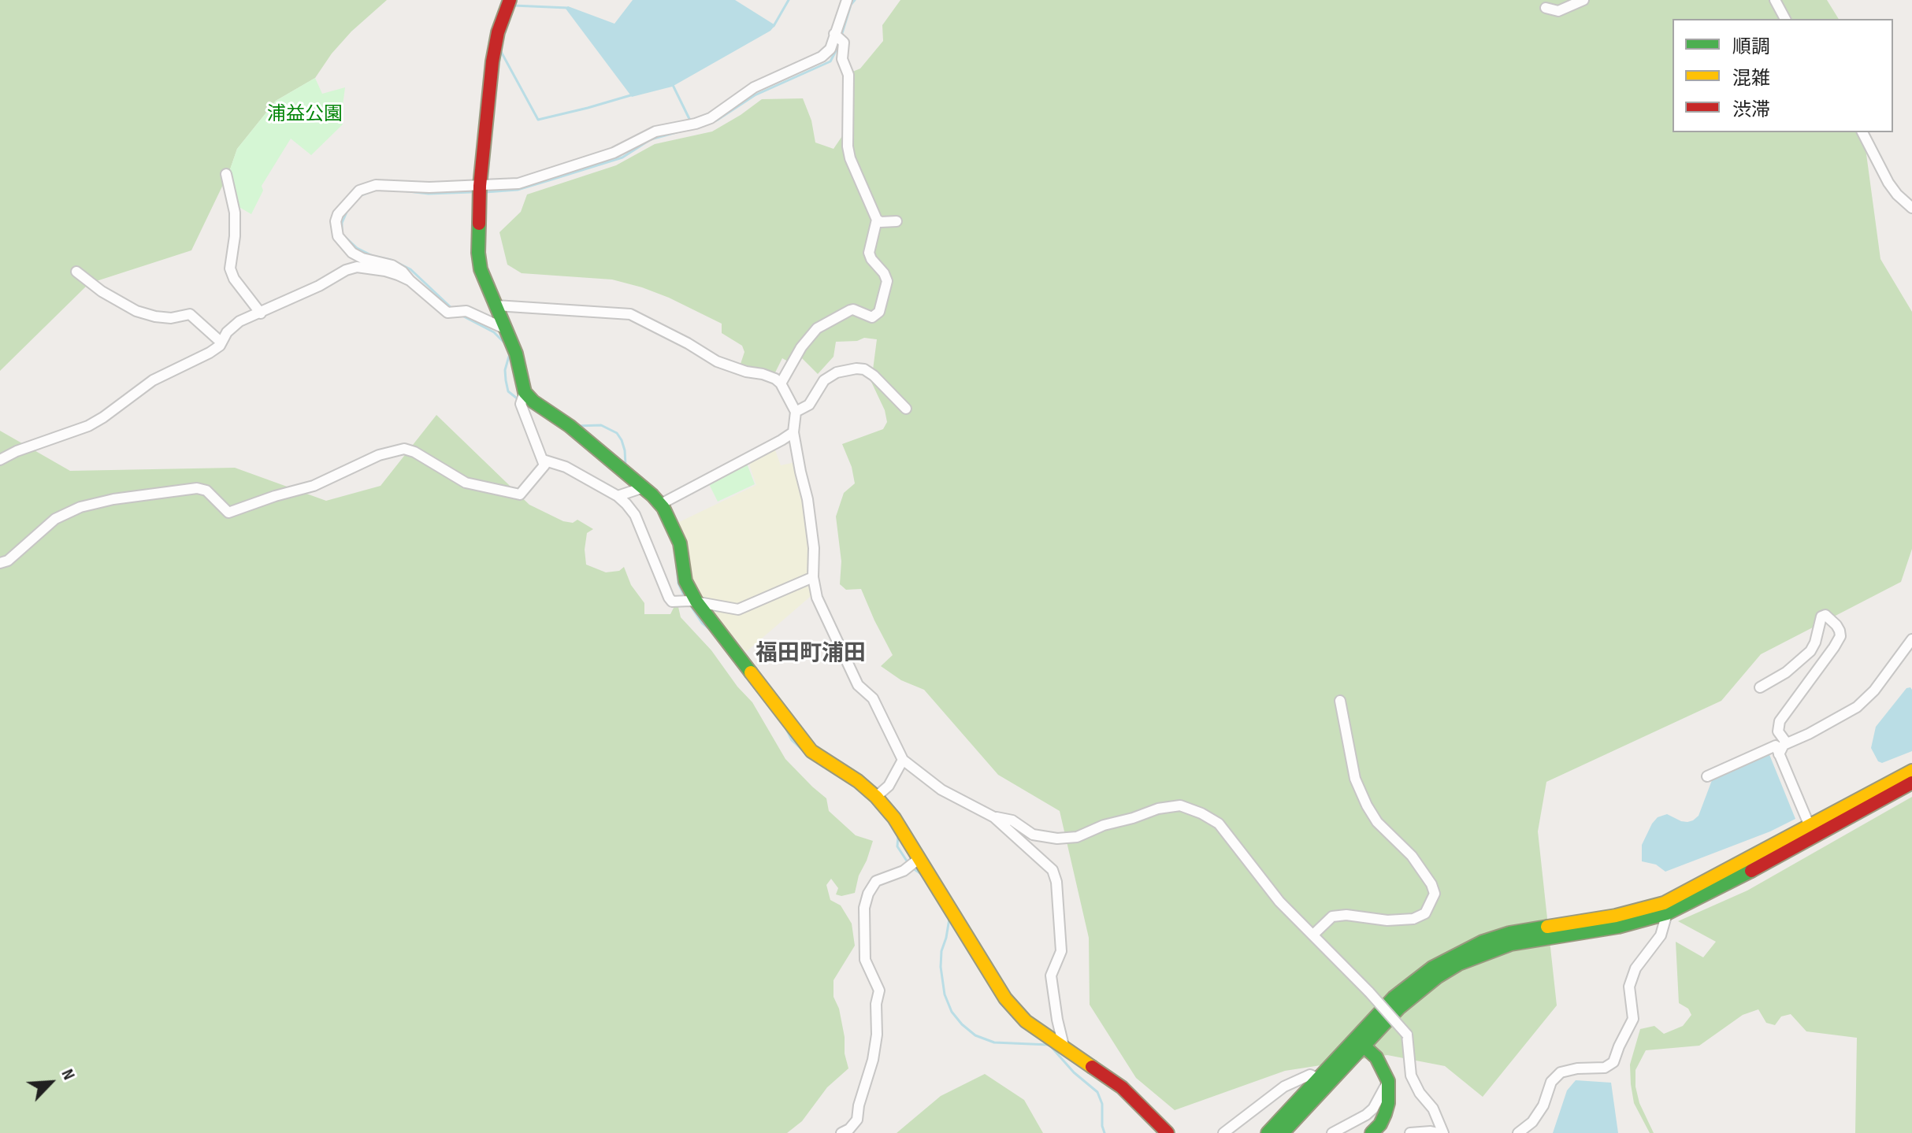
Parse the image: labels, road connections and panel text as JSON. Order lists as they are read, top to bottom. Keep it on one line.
{"districts":["福田町浦田"],"parks":["浦益公園"],"legend":["順調","混雑","渋滞"],"north":"top right"}
